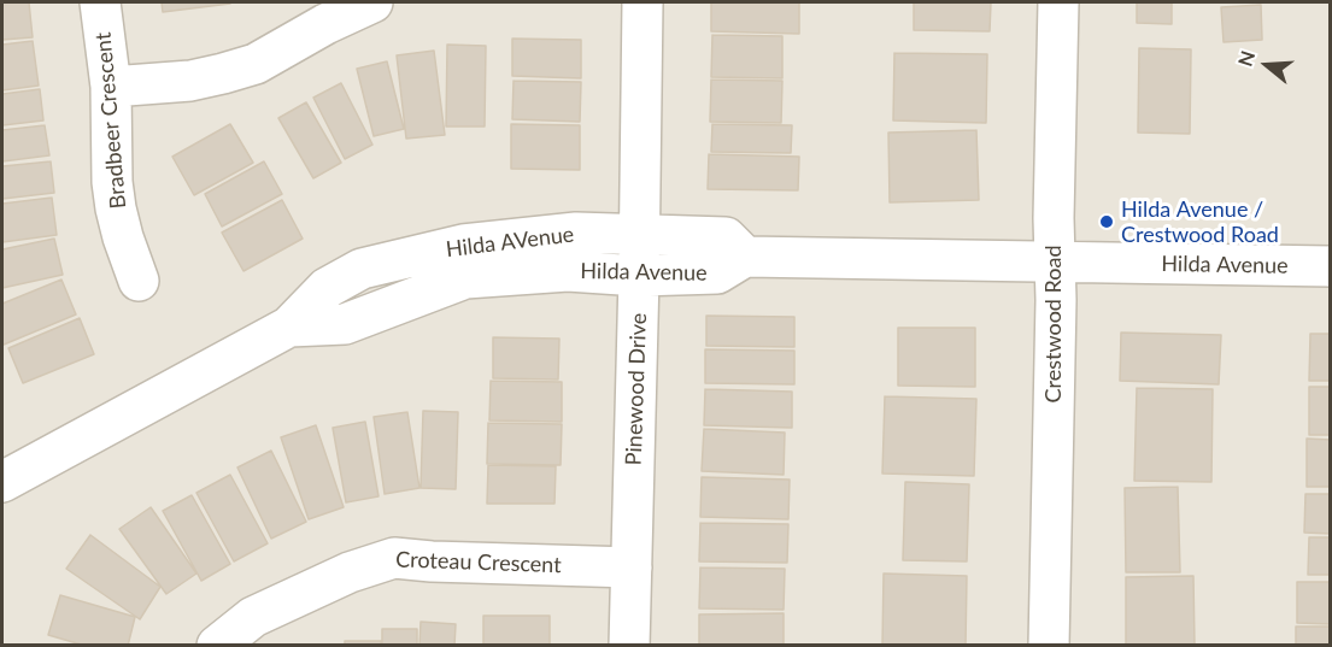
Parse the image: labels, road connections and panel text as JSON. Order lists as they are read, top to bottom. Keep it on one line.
{"streets":{"street":["Bradbeer Crescent","Hilda AVenue","Hilda Avenue","Crestwood Road","Pinewood Drive","Croteau Crescent"]},"crossings":[["Hilda AVenue","Hilda Avenue"],["Hilda AVenue","Pinewood Drive"],["Hilda Avenue","Crestwood Road"],["Hilda Avenue","Pinewood Drive"],["Pinewood Drive","Croteau Crescent"]],"places":["Hilda Avenue / Crestwood Road"],"north":"left"}
